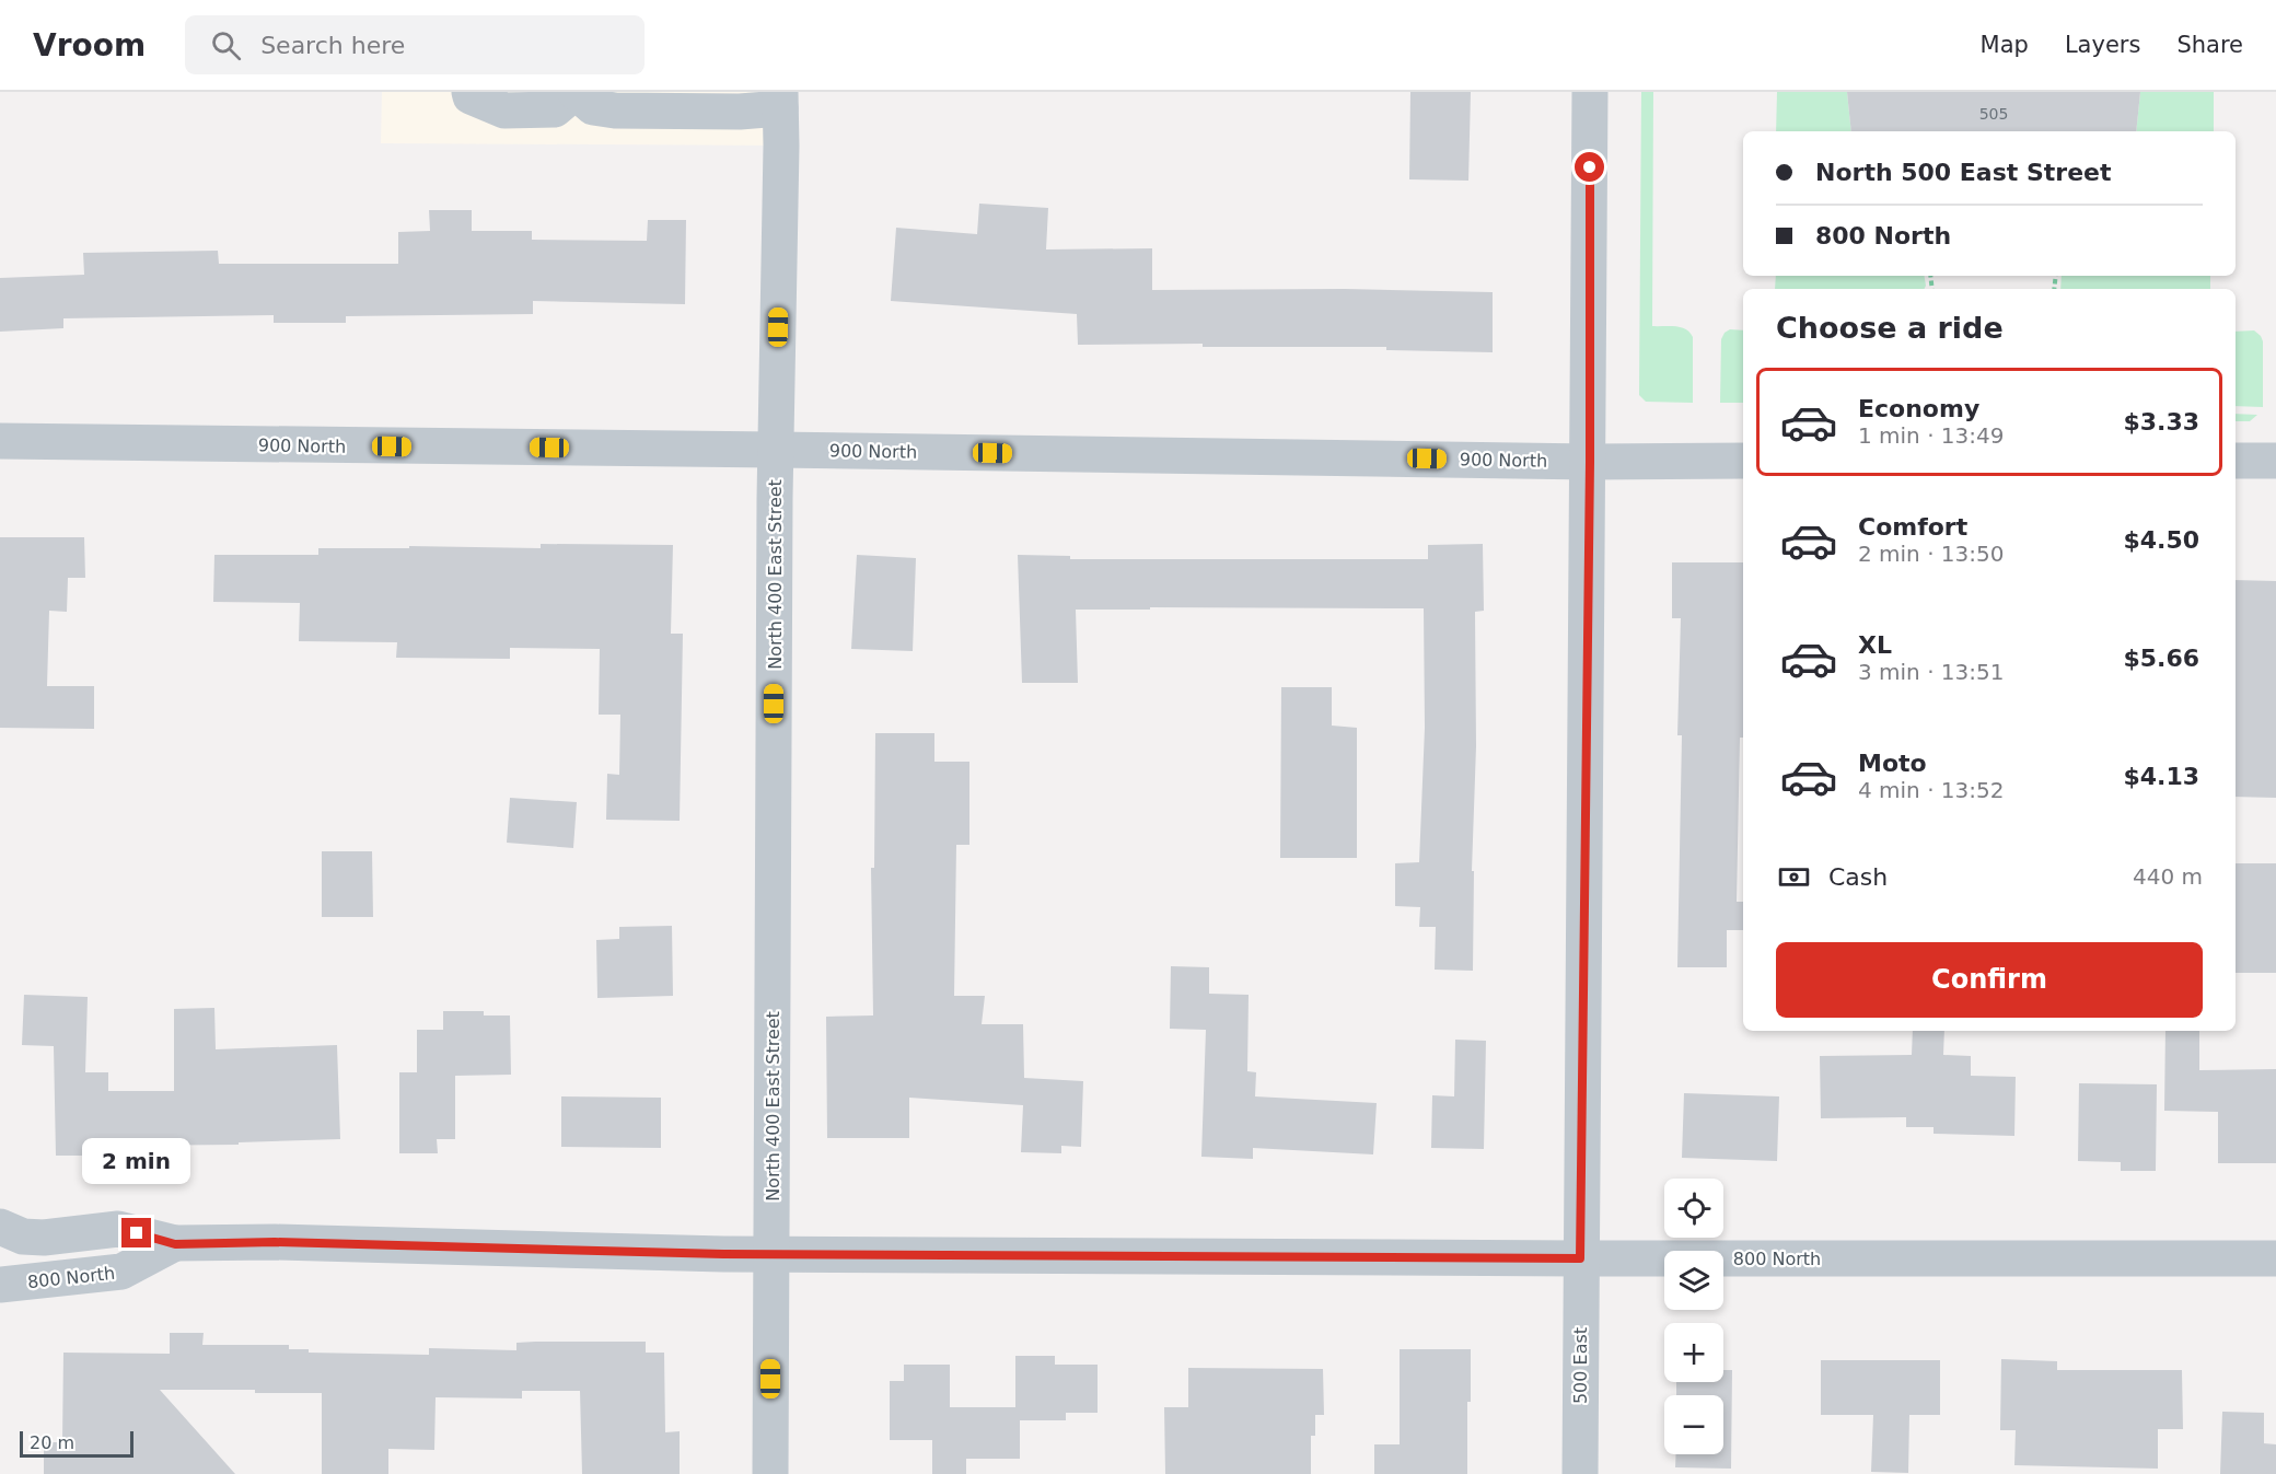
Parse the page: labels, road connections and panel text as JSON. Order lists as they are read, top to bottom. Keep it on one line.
{"streets":{"street":["900 North","North 400 East Street","800 North","500 East"]},"crossings":[["900 North","North 400 East Street"],["900 North","500 East"],["North 400 East Street","800 North"],["800 North","500 East"]],"house_numbers":["505"],"scale_bar":"20 m","page":{"header":"Vroom","search":"Search here","nav":["Map","Layers","Share"],"banner":["North 500 East Street","800 North"],"heading":"Choose a ride","list":[{"name":"Economy","note":"1 min · 13:49","value":"$3.33"},{"name":"Comfort","note":"2 min · 13:50","value":"$4.50"},{"name":"XL","note":"3 min · 13:51","value":"$5.66"},{"name":"Moto","note":"4 min · 13:52","value":"$4.13"}],"pay":["Cash","440 m"],"buttons":"Confirm","bubble":"2 min","map_buttons":["+","−"],"scale":"20 m"}}
